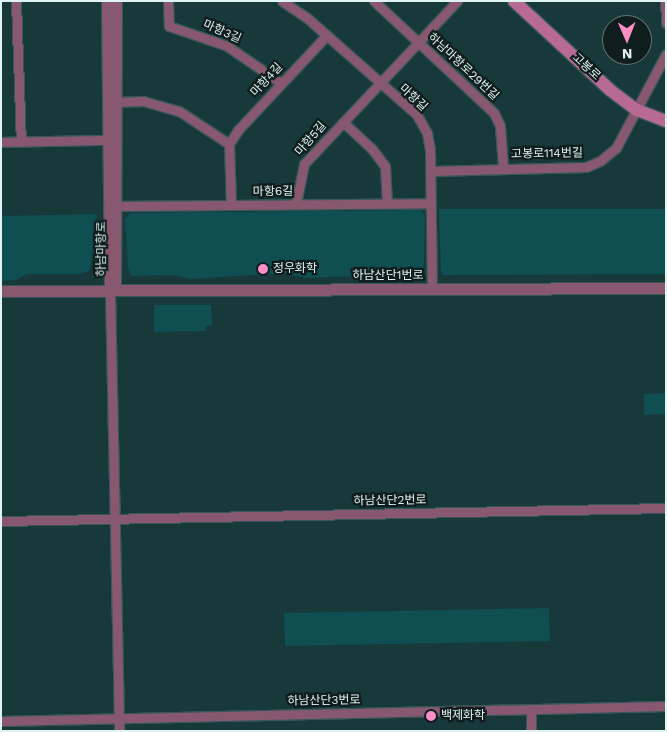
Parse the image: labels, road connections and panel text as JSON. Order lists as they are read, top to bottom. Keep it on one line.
{"streets":{"main road":["고봉로"],"street":["마항3길","하남마항로29번길","마항4길","마항길","마항5길","고봉로114번길","마항6길","하남마항로","하남산단1번로","하남산단2번로","하남산단3번로"]},"crossings":[["마항3길","마항4길"],["하남마항로29번길","마항5길"],["하남마항로29번길","고봉로114번길"],["고봉로","고봉로114번길"],["마항4길","마항길"],["마항길","마항5길"],["마항길","고봉로114번길"],["마항길","마항6길"],["마항길","하남산단1번로"],["마항5길","마항6길"],["마항6길","하남마항로"],["하남마항로","하남산단1번로"]],"places":["정우화학","백제화학"],"north":"bottom"}
